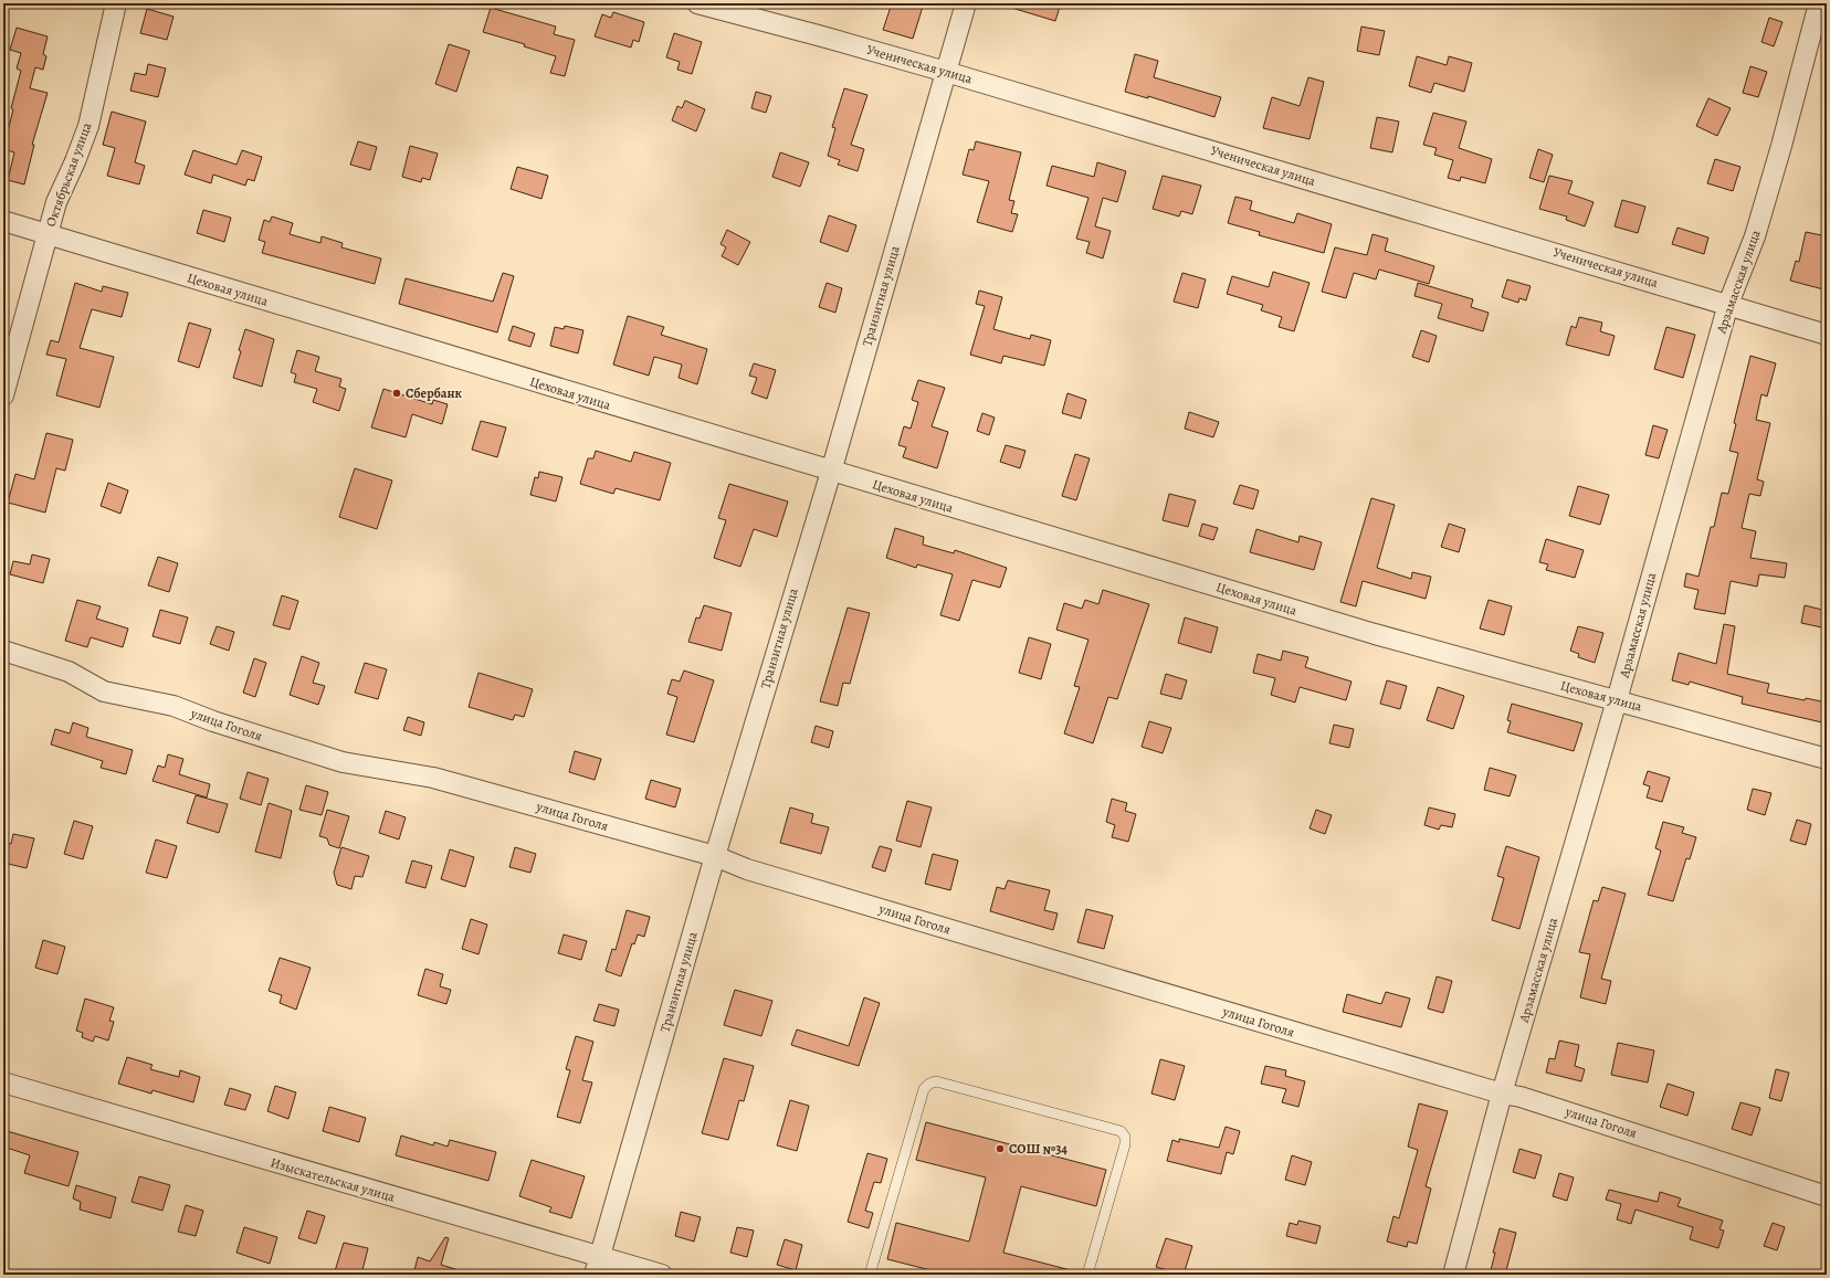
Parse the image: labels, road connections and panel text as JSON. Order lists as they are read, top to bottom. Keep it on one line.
{"streets":{"street":["Ученическая улица","Октябрьская улица","Арзамасская улица","Цеховая улица","Транзитная улица","улица Гоголя","Изыскательская улица"]},"crossings":[["Ученическая улица","Арзамасская улица"],["Ученическая улица","Транзитная улица"],["Октябрьская улица","Цеховая улица"],["Арзамасская улица","Цеховая улица"],["Арзамасская улица","улица Гоголя"],["Цеховая улица","Транзитная улица"],["Транзитная улица","улица Гоголя"],["Транзитная улица","Изыскательская улица"]],"places":["Сбербанк","СОШ №34"]}
